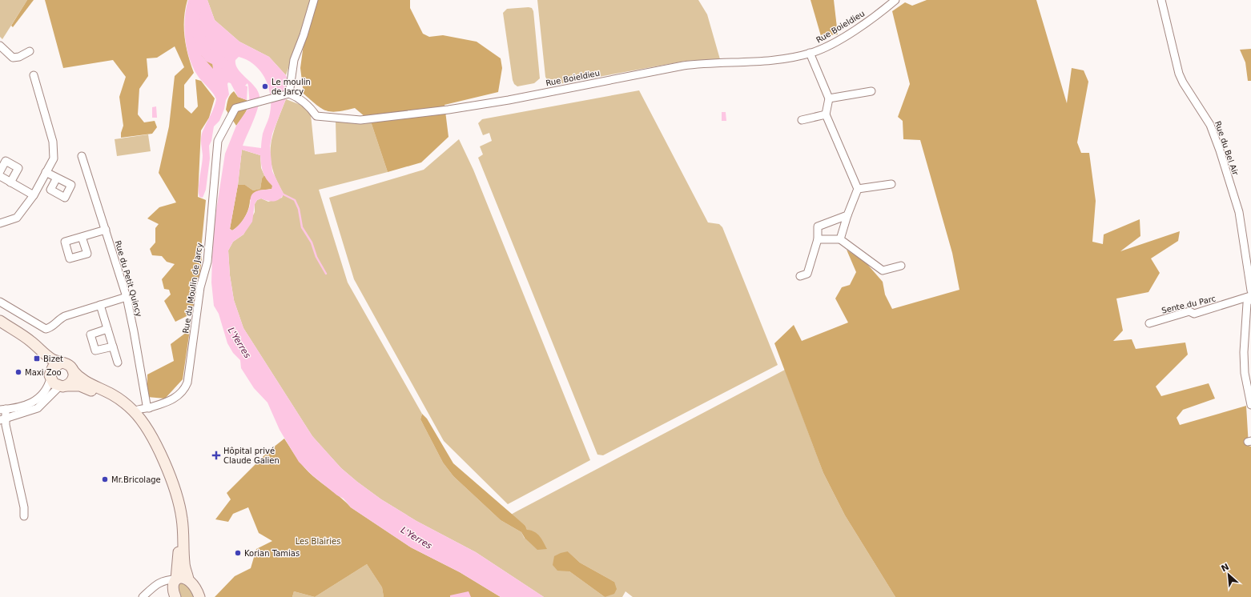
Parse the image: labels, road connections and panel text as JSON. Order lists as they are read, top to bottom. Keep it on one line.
{"streets":{"street":["Rue Boieldieu","Rue du Bel Air","Rue du Petit Quincy","Rue du Moulin de Jarcy","Sente du Parc"]},"crossings":[["Rue Boieldieu","Rue du Moulin de Jarcy"],["Rue du Bel Air","Sente du Parc"],["Rue du Petit Quincy","Rue du Moulin de Jarcy"]],"water":["L'Yerres"],"parks":["Les Blairies"],"places":{"other":["Le moulin de Jarcy","Maxi Zoo","Mr.Bricolage","Korian Tamias"],"transit":["Bizet"],"health":["Hôpital privé Claude Galien"]},"north":"top left"}
